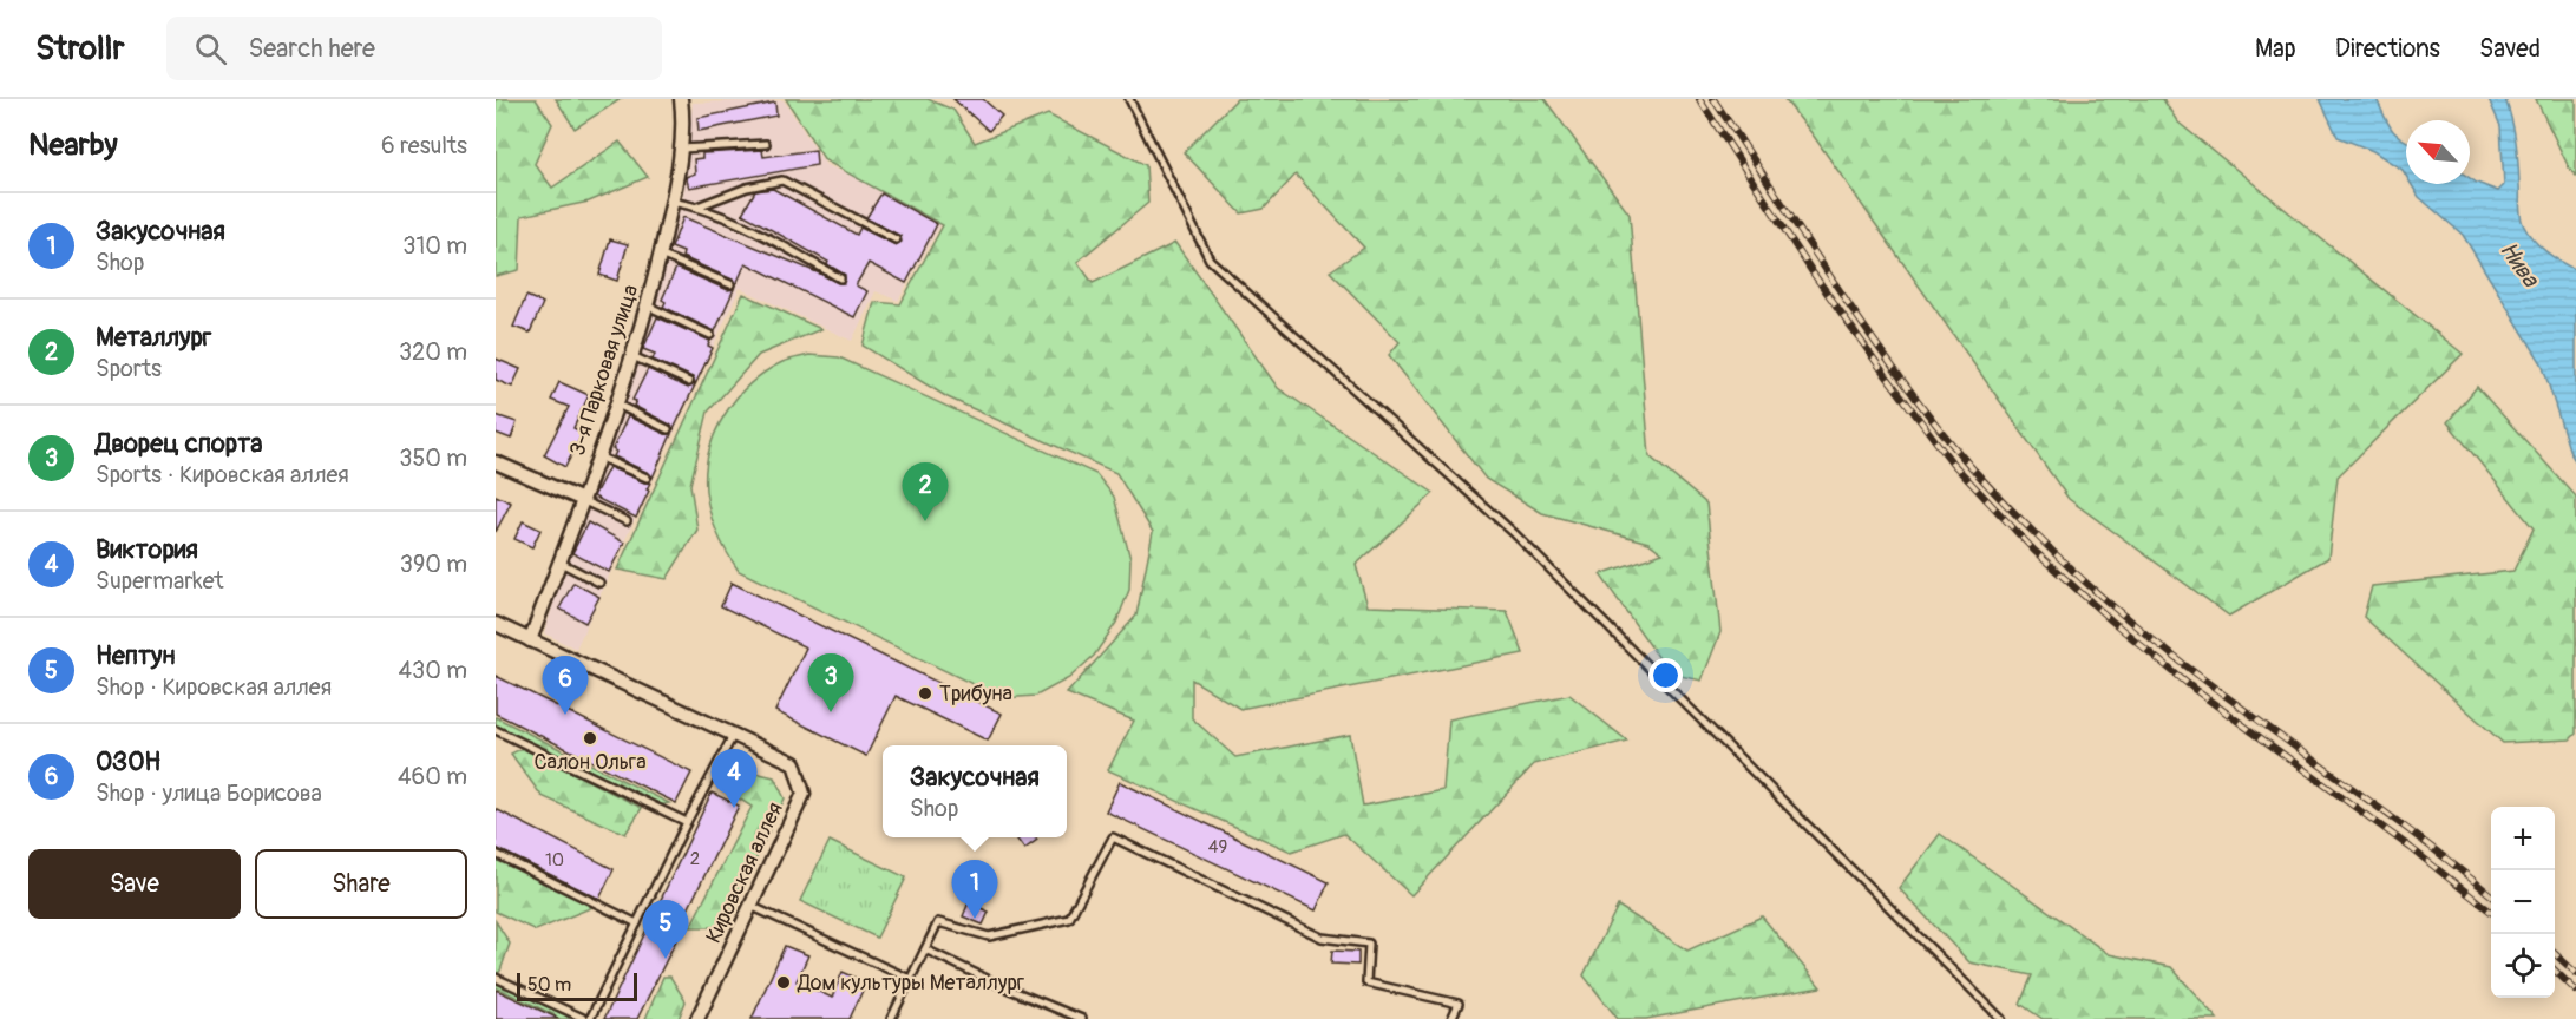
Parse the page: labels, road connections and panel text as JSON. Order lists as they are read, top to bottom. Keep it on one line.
{"streets":{"street":["3-я Парковая улица","Кировская аллея"]},"crossings":[["3-я Парковая улица","Кировская аллея"]],"water":["Нива"],"places":["Трибуна","Салон Ольга","Дом культуры Металлург"],"house_numbers":["49","2","10"],"scale_bar":"50 m","north":"top left","page":{"header":"Strollr","search":"Search here","nav":["Map","Directions","Saved"],"heading":["Nearby","6 results"],"list":[{"mark":"1","name":"Закусочная","note":"Shop","value":"310 m"},{"mark":"2","name":"Металлург","note":"Sports","value":"320 m"},{"mark":"3","name":"Дворец спорта","note":"Sports · Кировская аллея","value":"350 m"},{"mark":"4","name":"Виктория","note":"Supermarket","value":"390 m"},{"mark":"5","name":"Нептун","note":"Shop · Кировская аллея","value":"430 m"},{"mark":"6","name":"ОЗОН","note":"Shop · улица Борисова","value":"460 m"}],"pins":["2","3","6","4","1","5"],"popup":["Закусочная","Shop"],"map_buttons":["+","−"],"buttons":["Save","Share"],"scale":"50 m"}}
